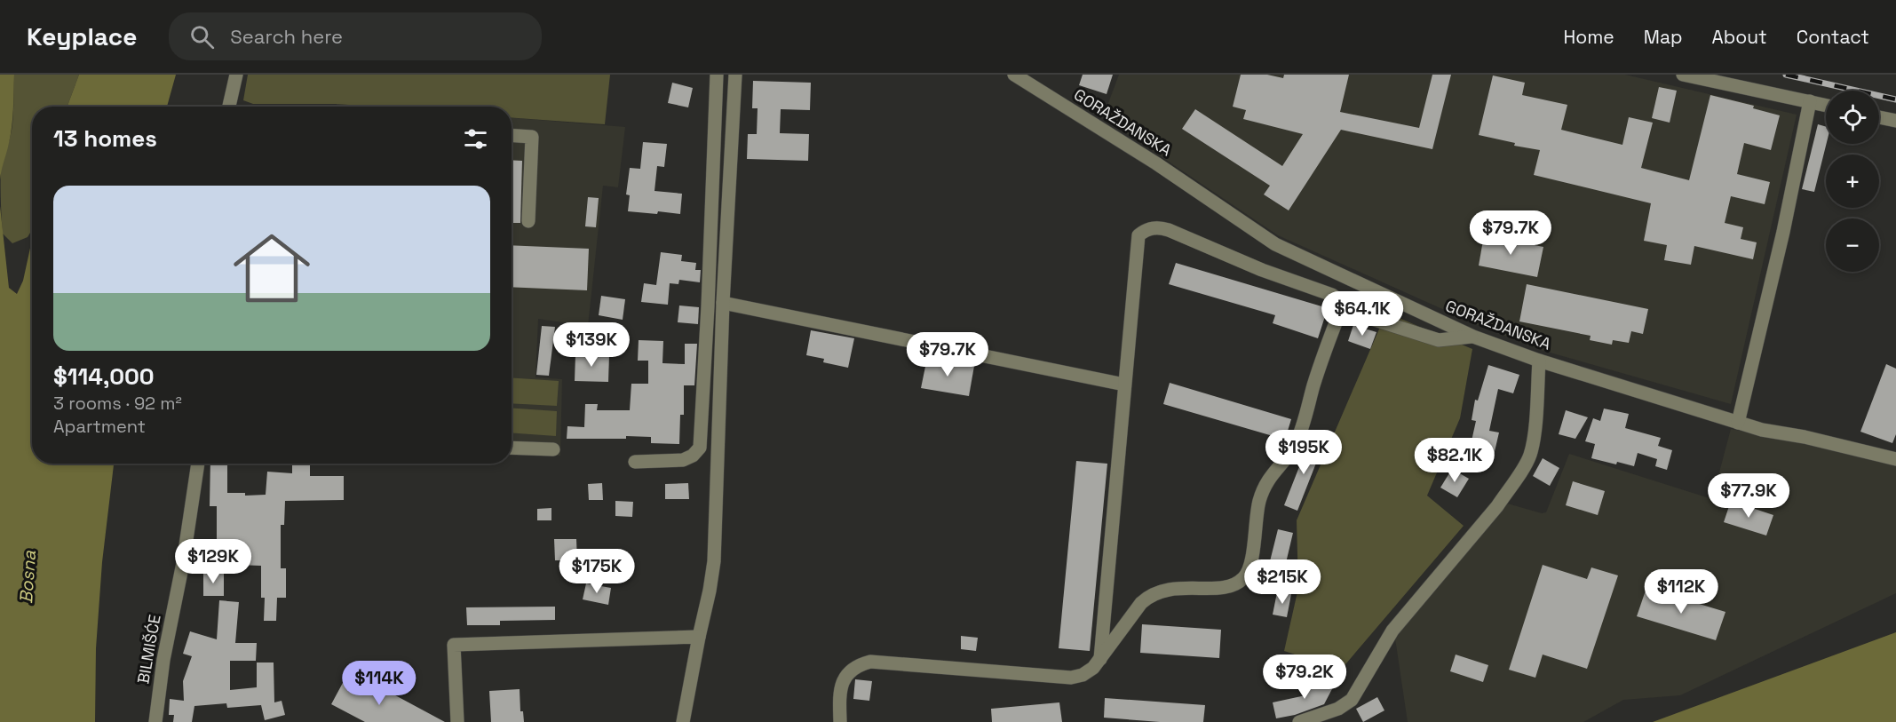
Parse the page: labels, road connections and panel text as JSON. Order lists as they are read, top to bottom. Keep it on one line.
{"streets":{"street":["GORAŽDANSKA","BILMIŠĆE"]},"water":["Bosna"],"page":{"header":"Keyplace","search":"Search here","nav":["Home","Map","About","Contact"],"map_buttons":["+","−"],"heading":"13 homes","list":[{"name":"$114,000","note":"3 rooms · 92 m² · Apartment"}],"price":["$79.7K","$64.1K","$139K","$79.7K","$195K","$82.1K","$77.9K","$129K","$175K","$215K","$112K","$79.2K","$114K"]}}
